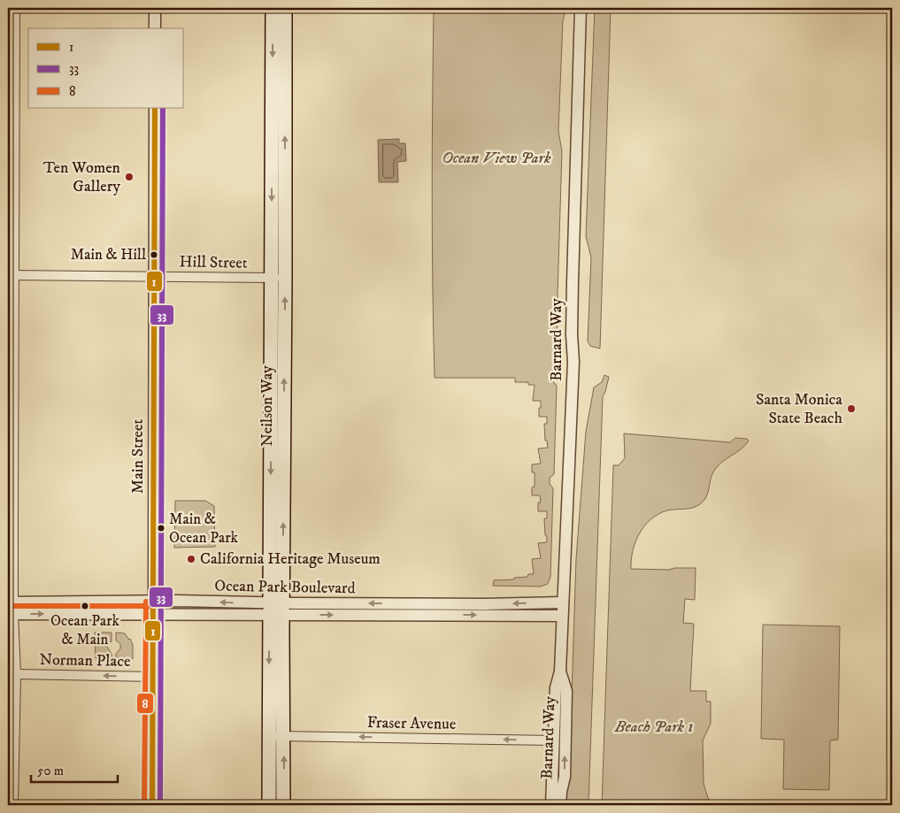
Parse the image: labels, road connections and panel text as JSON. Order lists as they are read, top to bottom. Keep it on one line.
{"streets":{"main road":["Neilson Way"],"street":["Hill Street","Barnard Way","Main Street","Ocean Park Boulevard","Norman Place","Fraser Avenue"]},"crossings":[["Hill Street","Neilson Way"],["Hill Street","Main Street"],["Barnard Way","Ocean Park Boulevard"],["Barnard Way","Fraser Avenue"],["Neilson Way","Ocean Park Boulevard"],["Neilson Way","Fraser Avenue"],["Main Street","Ocean Park Boulevard"],["Main Street","Norman Place"]],"one_way":["Norman Place","Fraser Avenue"],"parks":["Ocean View Park","Beach Park 1"],"places":["Ten Women Gallery","Main & Hill","Santa Monica State Beach","Main & Ocean Park","California Heritage Museum","Ocean Park & Main"],"lines":["transit line 1","transit line 33","transit line 8"],"legend":["1","33","8"],"scale_bar":"50 m"}
